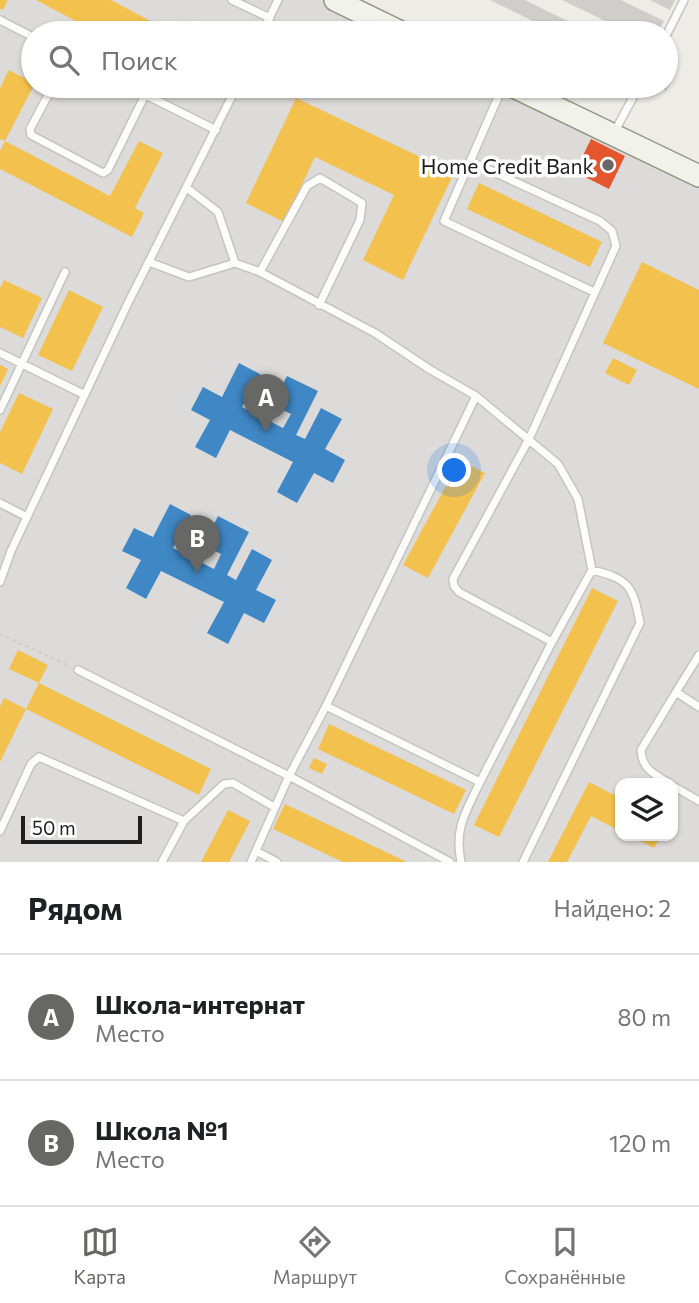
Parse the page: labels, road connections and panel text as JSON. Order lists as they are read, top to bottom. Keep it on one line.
{"places":["Home Credit Bank"],"scale_bar":"50 m","page":{"search":"Поиск","pins":["A","B"],"scale":"50 m","heading":["Рядом","Найдено: 2"],"list":[{"mark":"A","name":"Школа-интернат","note":"Место","value":"80 m"},{"mark":"B","name":"Школа №1","note":"Место","value":"120 m"}],"nav":["Карта","Маршрут","Сохранённые"]}}
